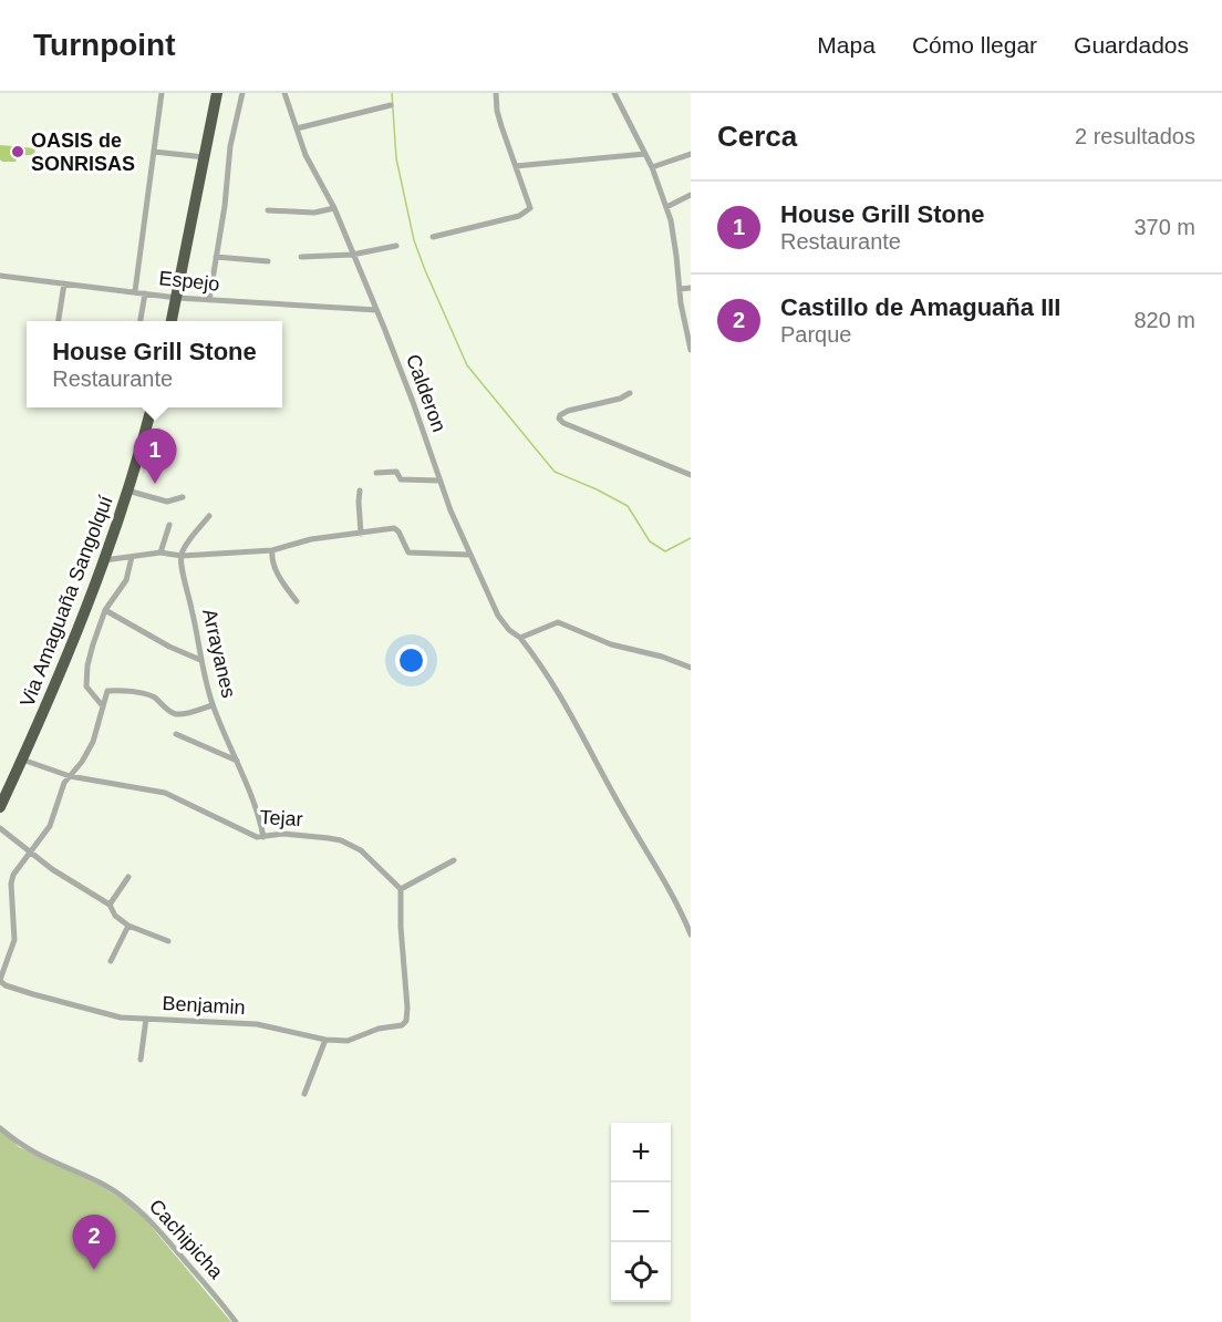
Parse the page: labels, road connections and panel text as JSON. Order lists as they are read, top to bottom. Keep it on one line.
{"streets":{"highway":["Via Amaguaña Sangolquí"],"street":["Espejo","Calderon","Arrayanes","Tejar","Benjamin","Cachipicha"]},"crossings":[["Espejo","Calderon"],["Via Amaguaña Sangolquí","Tejar"],["Arrayanes","Tejar"],["Tejar","Benjamin"]],"places":["OASIS de SONRISAS"],"page":{"header":"Turnpoint","nav":["Mapa","Cómo llegar","Guardados"],"heading":["Cerca","2 resultados"],"list":[{"mark":"1","name":"House Grill Stone","note":"Restaurante","value":"370 m"},{"mark":"2","name":"Castillo de Amaguaña III","note":"Parque","value":"820 m"}],"popup":["House Grill Stone","Restaurante"],"pins":["1","2"],"map_buttons":["+","−"]}}
